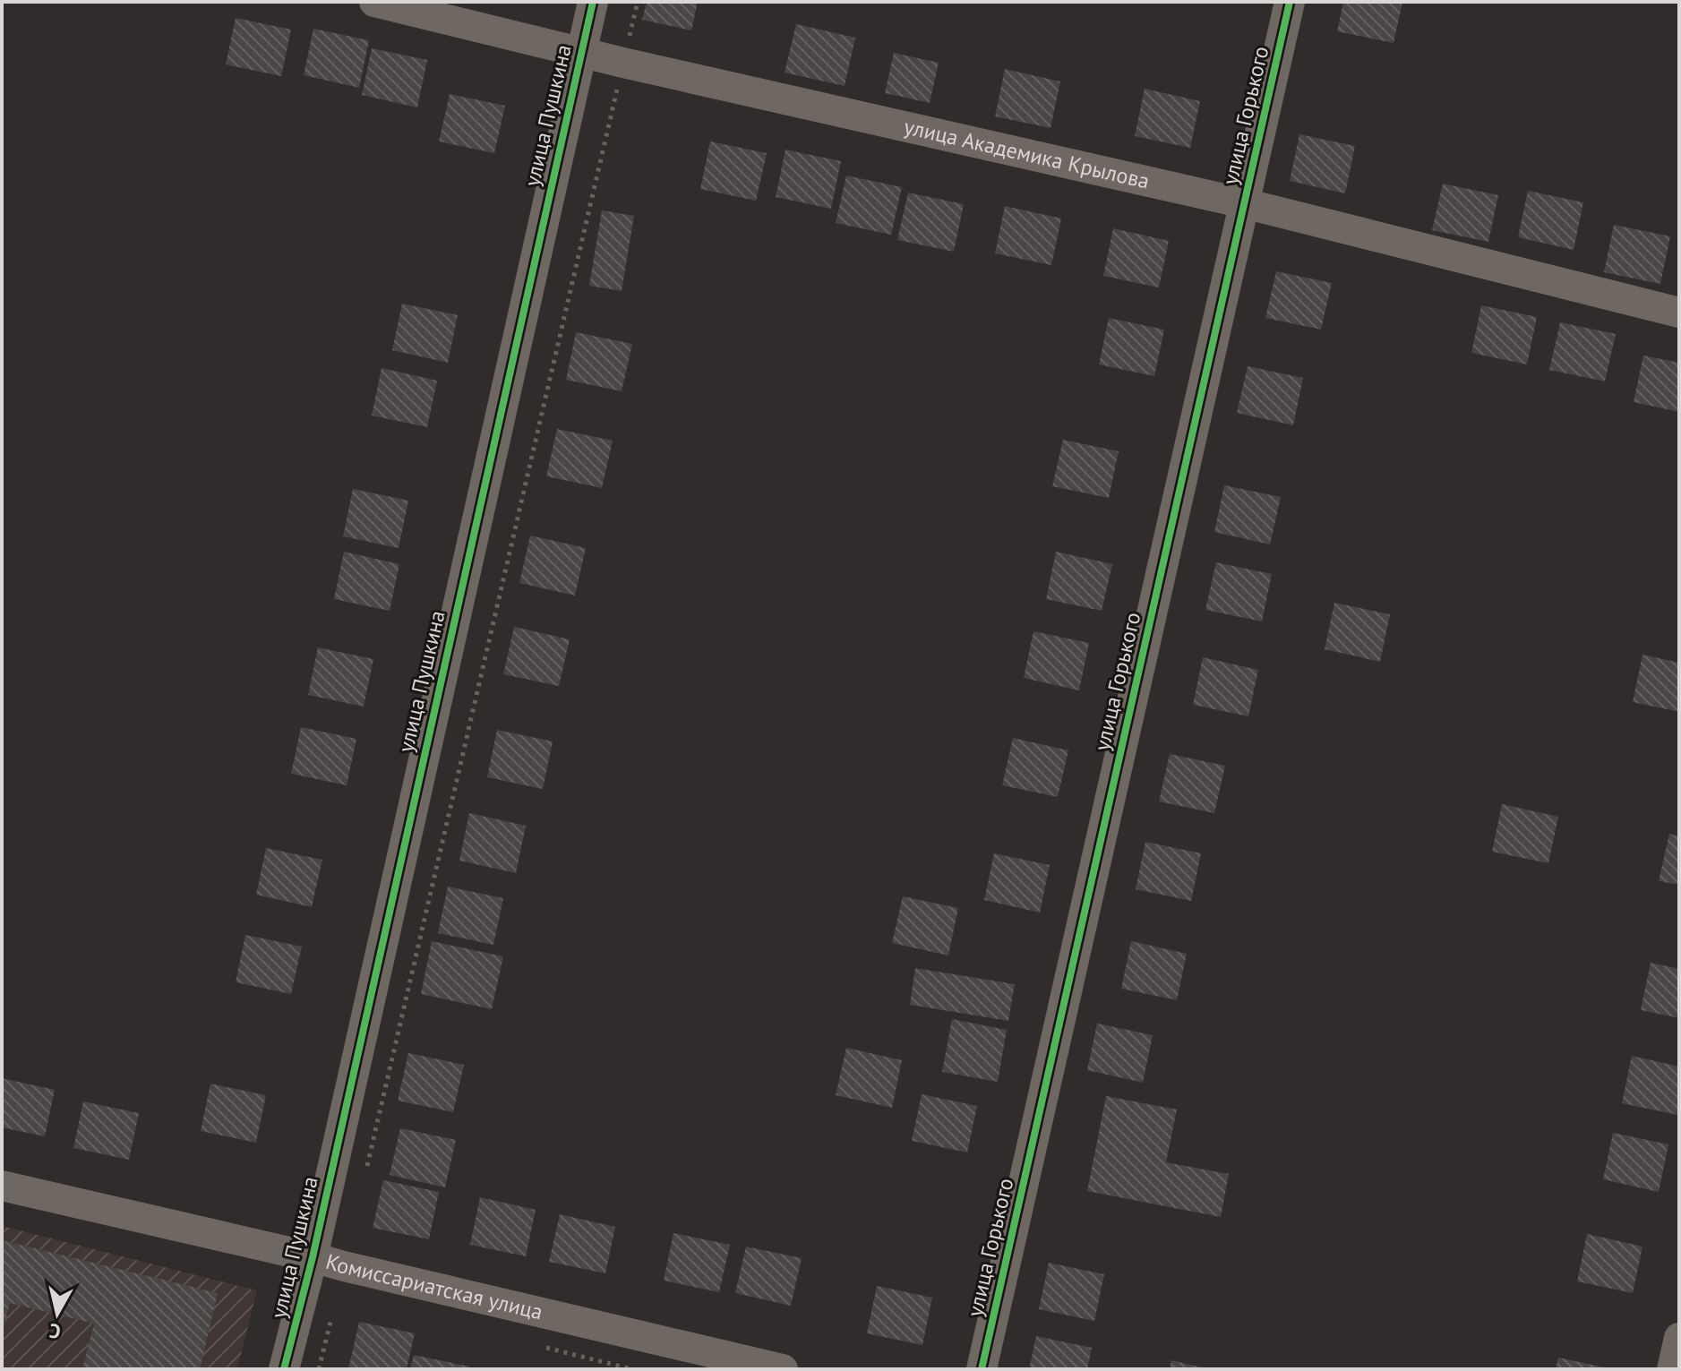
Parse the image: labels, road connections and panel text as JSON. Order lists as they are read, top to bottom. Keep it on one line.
{"streets":{"street":["улица Пушкина","улица Горького","улица Академика Крылова","Комиссариатская улица"]},"crossings":[["улица Пушкина","улица Академика Крылова"],["улица Пушкина","Комиссариатская улица"],["улица Горького","улица Академика Крылова"]],"north":"bottom"}
